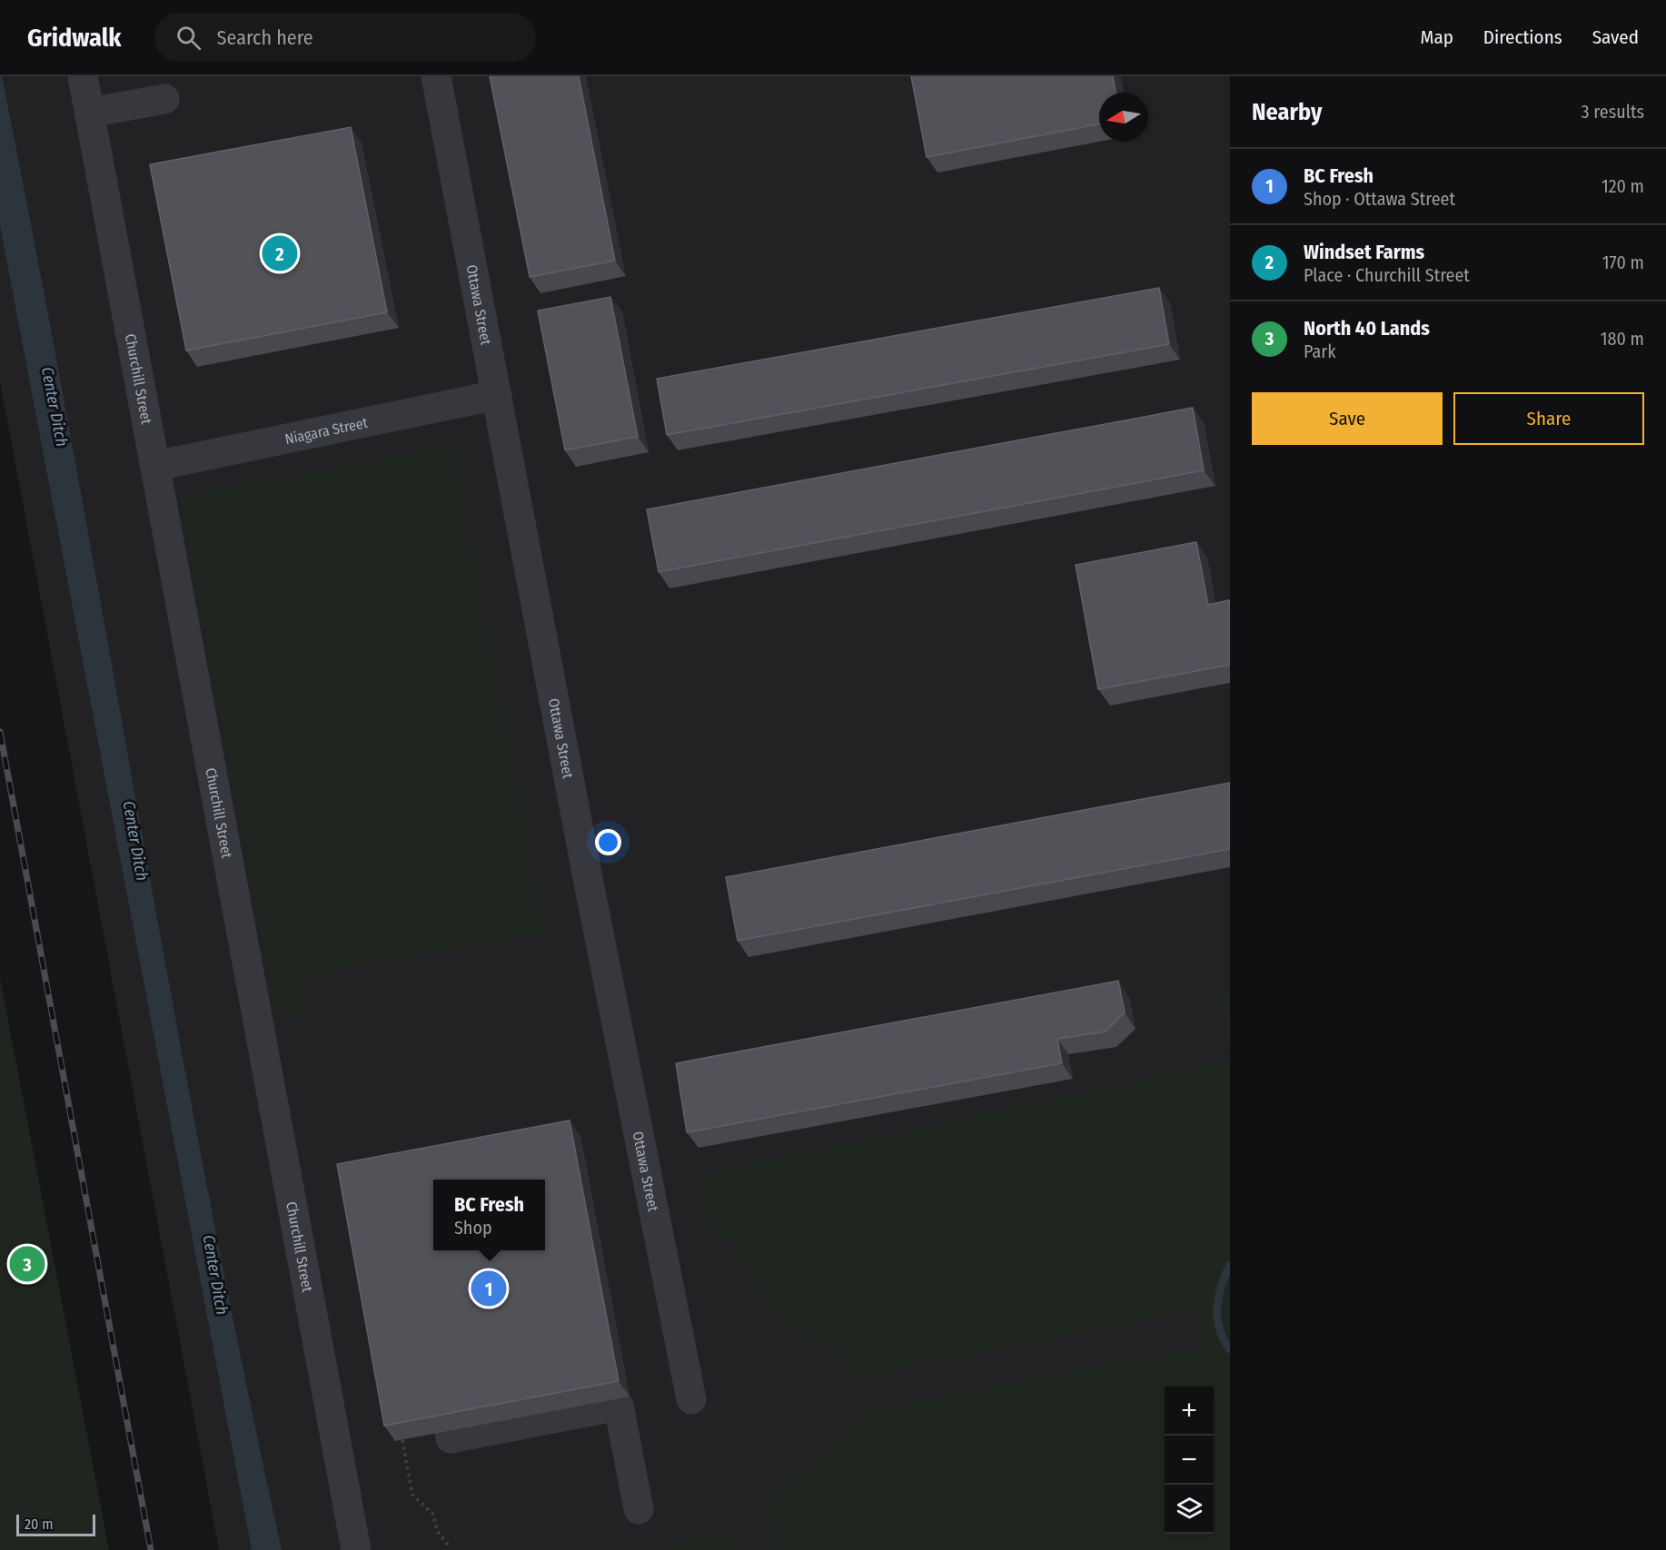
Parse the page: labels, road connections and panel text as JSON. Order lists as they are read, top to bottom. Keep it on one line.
{"streets":{"street":["Ottawa Street","Churchill Street","Niagara Street"]},"crossings":[["Ottawa Street","Niagara Street"],["Churchill Street","Niagara Street"]],"water":["Center Ditch"],"scale_bar":"20 m","north":"left","page":{"header":"Gridwalk","search":"Search here","nav":["Map","Directions","Saved"],"heading":["Nearby","3 results"],"list":[{"mark":"1","name":"BC Fresh","note":"Shop · Ottawa Street","value":"120 m"},{"mark":"2","name":"Windset Farms","note":"Place · Churchill Street","value":"170 m"},{"mark":"3","name":"North 40 Lands","note":"Park","value":"180 m"}],"pins":["2","3","1"],"buttons":["Save","Share"],"popup":["BC Fresh","Shop"],"map_buttons":["+","−"],"scale":"20 m"}}
